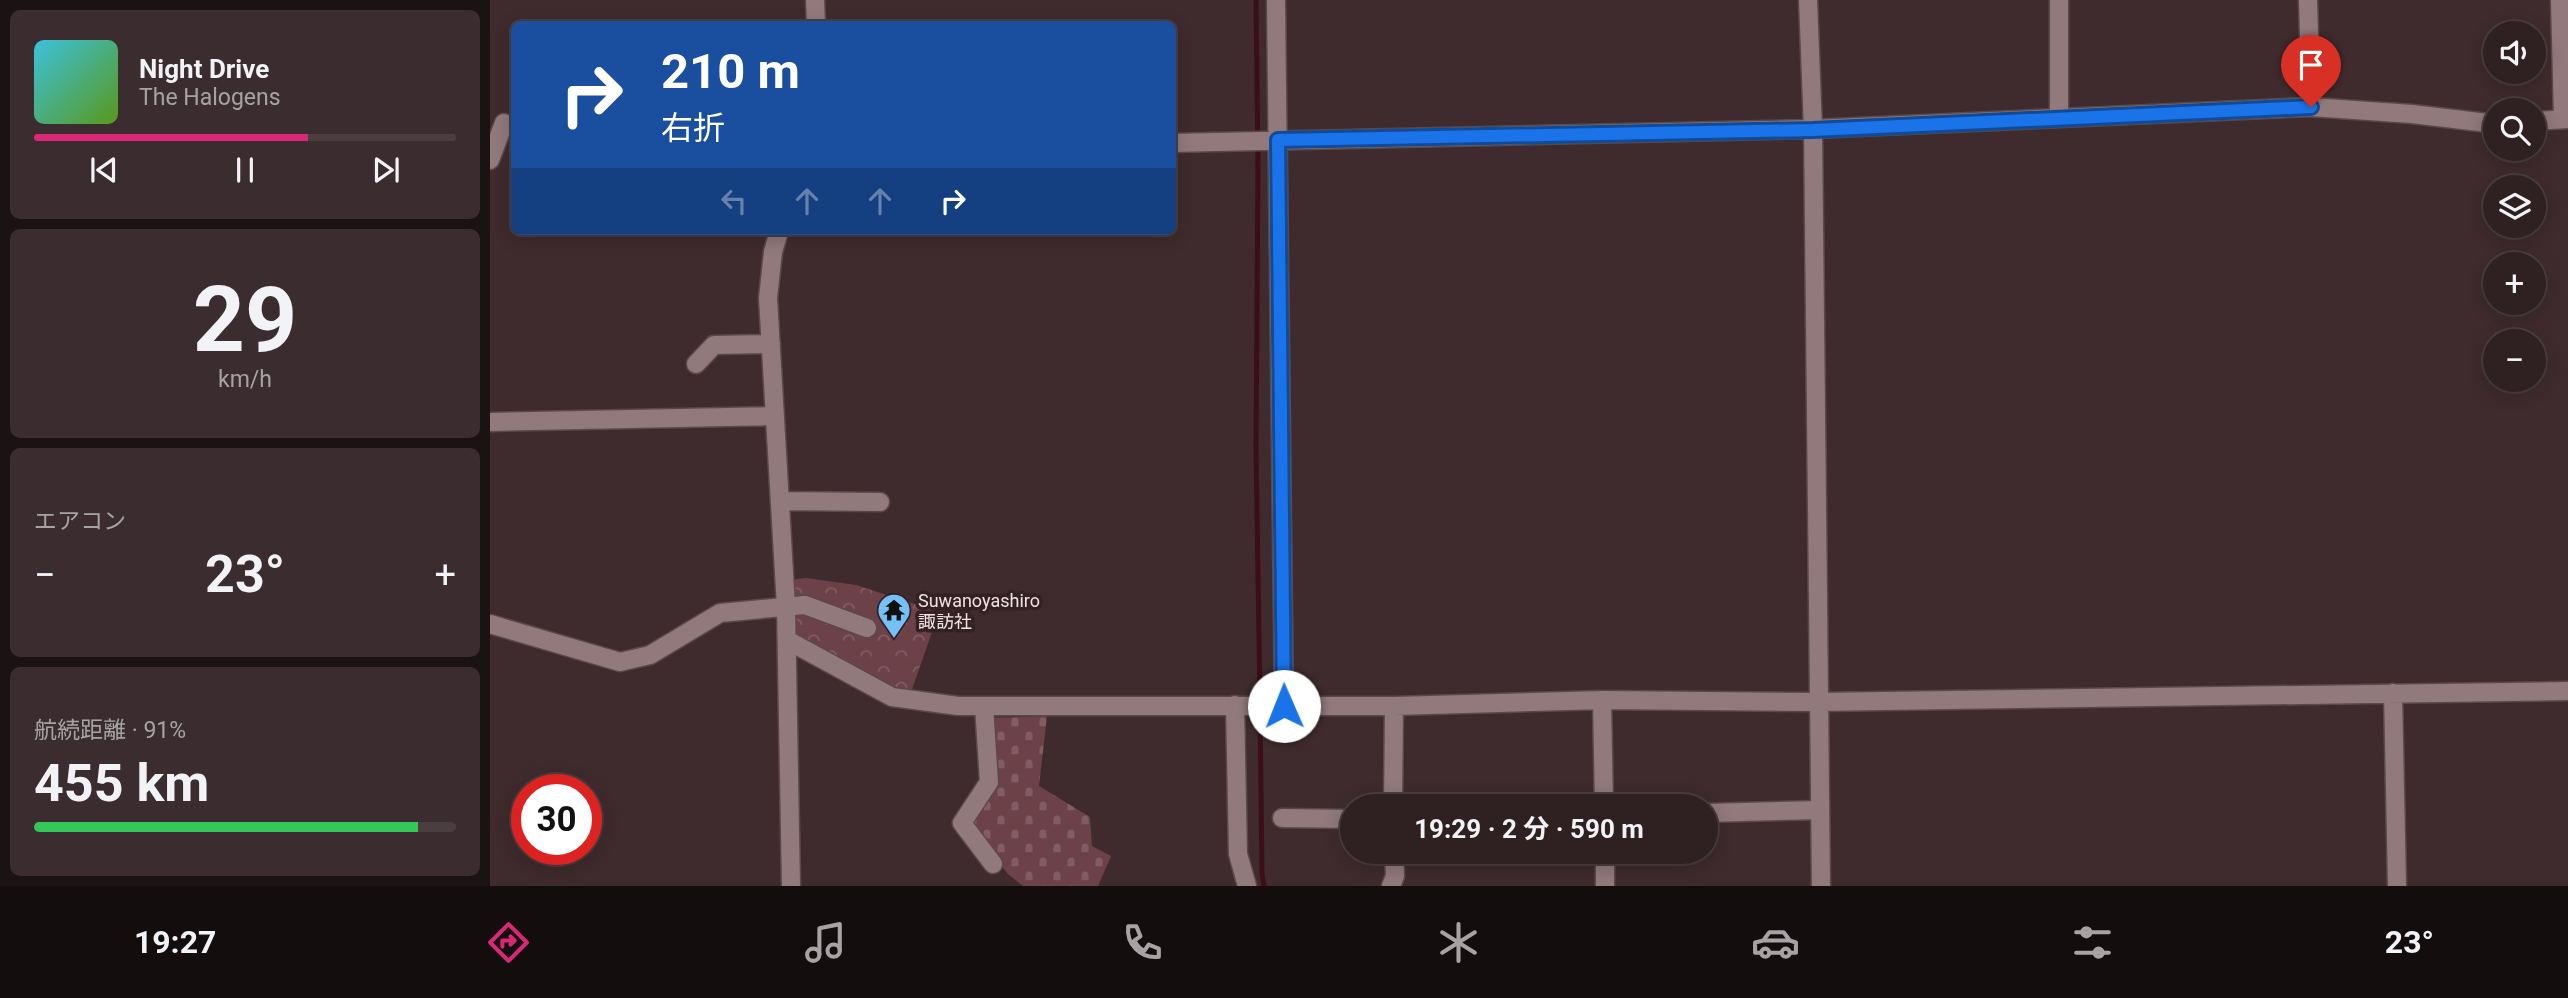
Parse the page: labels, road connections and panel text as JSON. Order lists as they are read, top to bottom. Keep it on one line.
{"places":{"temple":["Suwanoyashiro 諏訪社"]},"page":{"map_buttons":["+","−"],"turn":["210 m","右折"],"song":["Night Drive","The Halogens"],"tile":[["29","km/h"],"エアコン",["航続距離 · 91%","455 km"]],"heat":["−","23°","+"],"limit":"30","trip":"19:29 · 2 分 · 590 m","tabs":["19:27","23°"]}}
